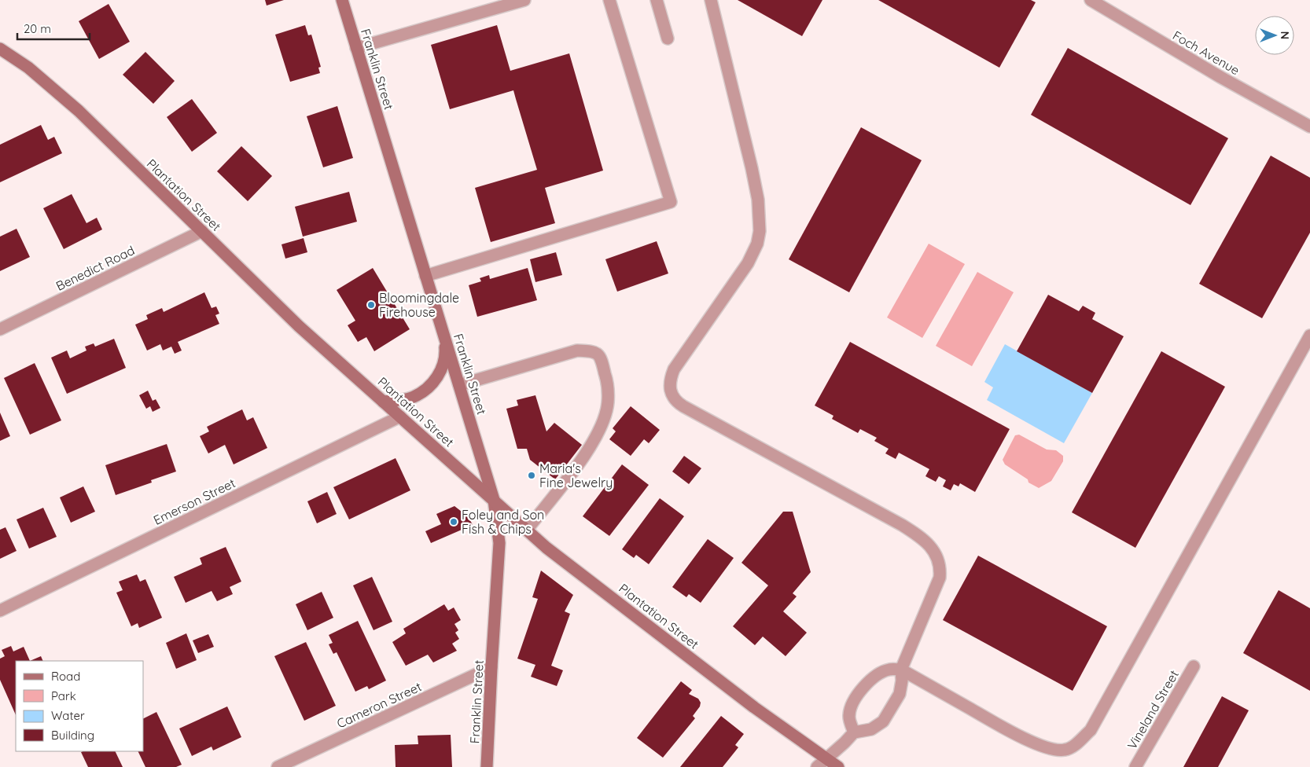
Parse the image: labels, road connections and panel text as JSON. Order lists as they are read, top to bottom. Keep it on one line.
{"streets":{"main road":["Franklin Street","Plantation Street"],"street":["Foch Avenue","Benedict Road","Emerson Street","Cameron Street","Vineland Street"]},"crossings":[["Franklin Street","Plantation Street"],["Franklin Street","Cameron Street"],["Plantation Street","Benedict Road"],["Plantation Street","Emerson Street"]],"places":["Bloomingdale Firehouse","Maria's Fine Jewelry","Foley and Son Fish & Chips"],"legend":["Road","Park","Water","Building"],"scale_bar":"20 m","north":"right"}
